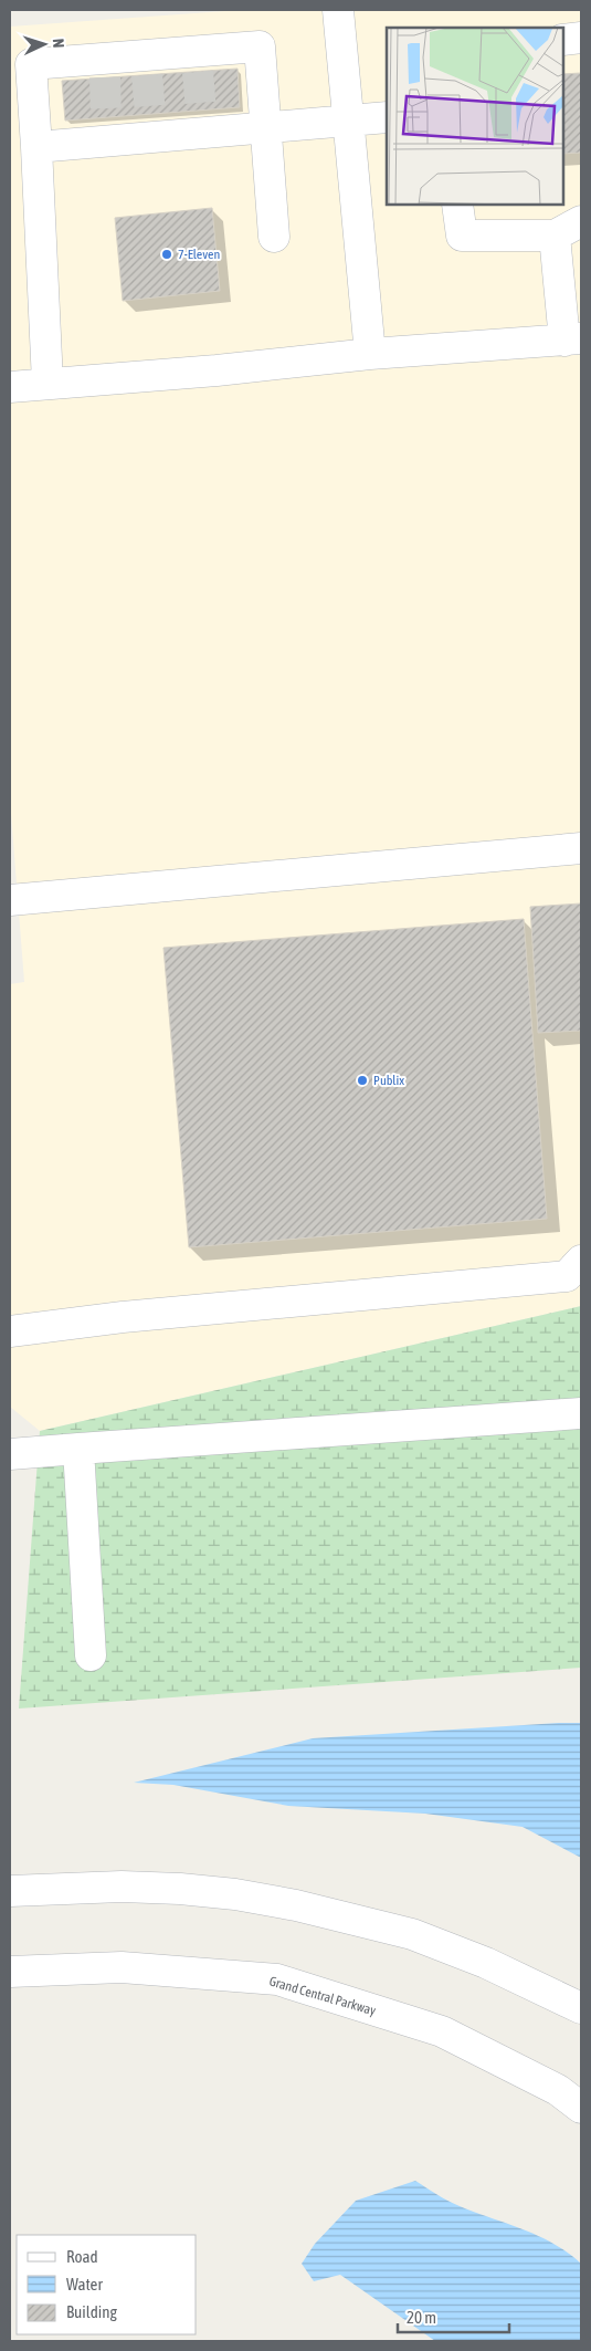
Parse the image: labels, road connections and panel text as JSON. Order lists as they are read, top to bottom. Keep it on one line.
{"streets":{"street":["Grand Central Parkway"]},"places":["7-Eleven","Publix"],"legend":["Road","Water","Building"],"scale_bar":"20 m","north":"right"}
